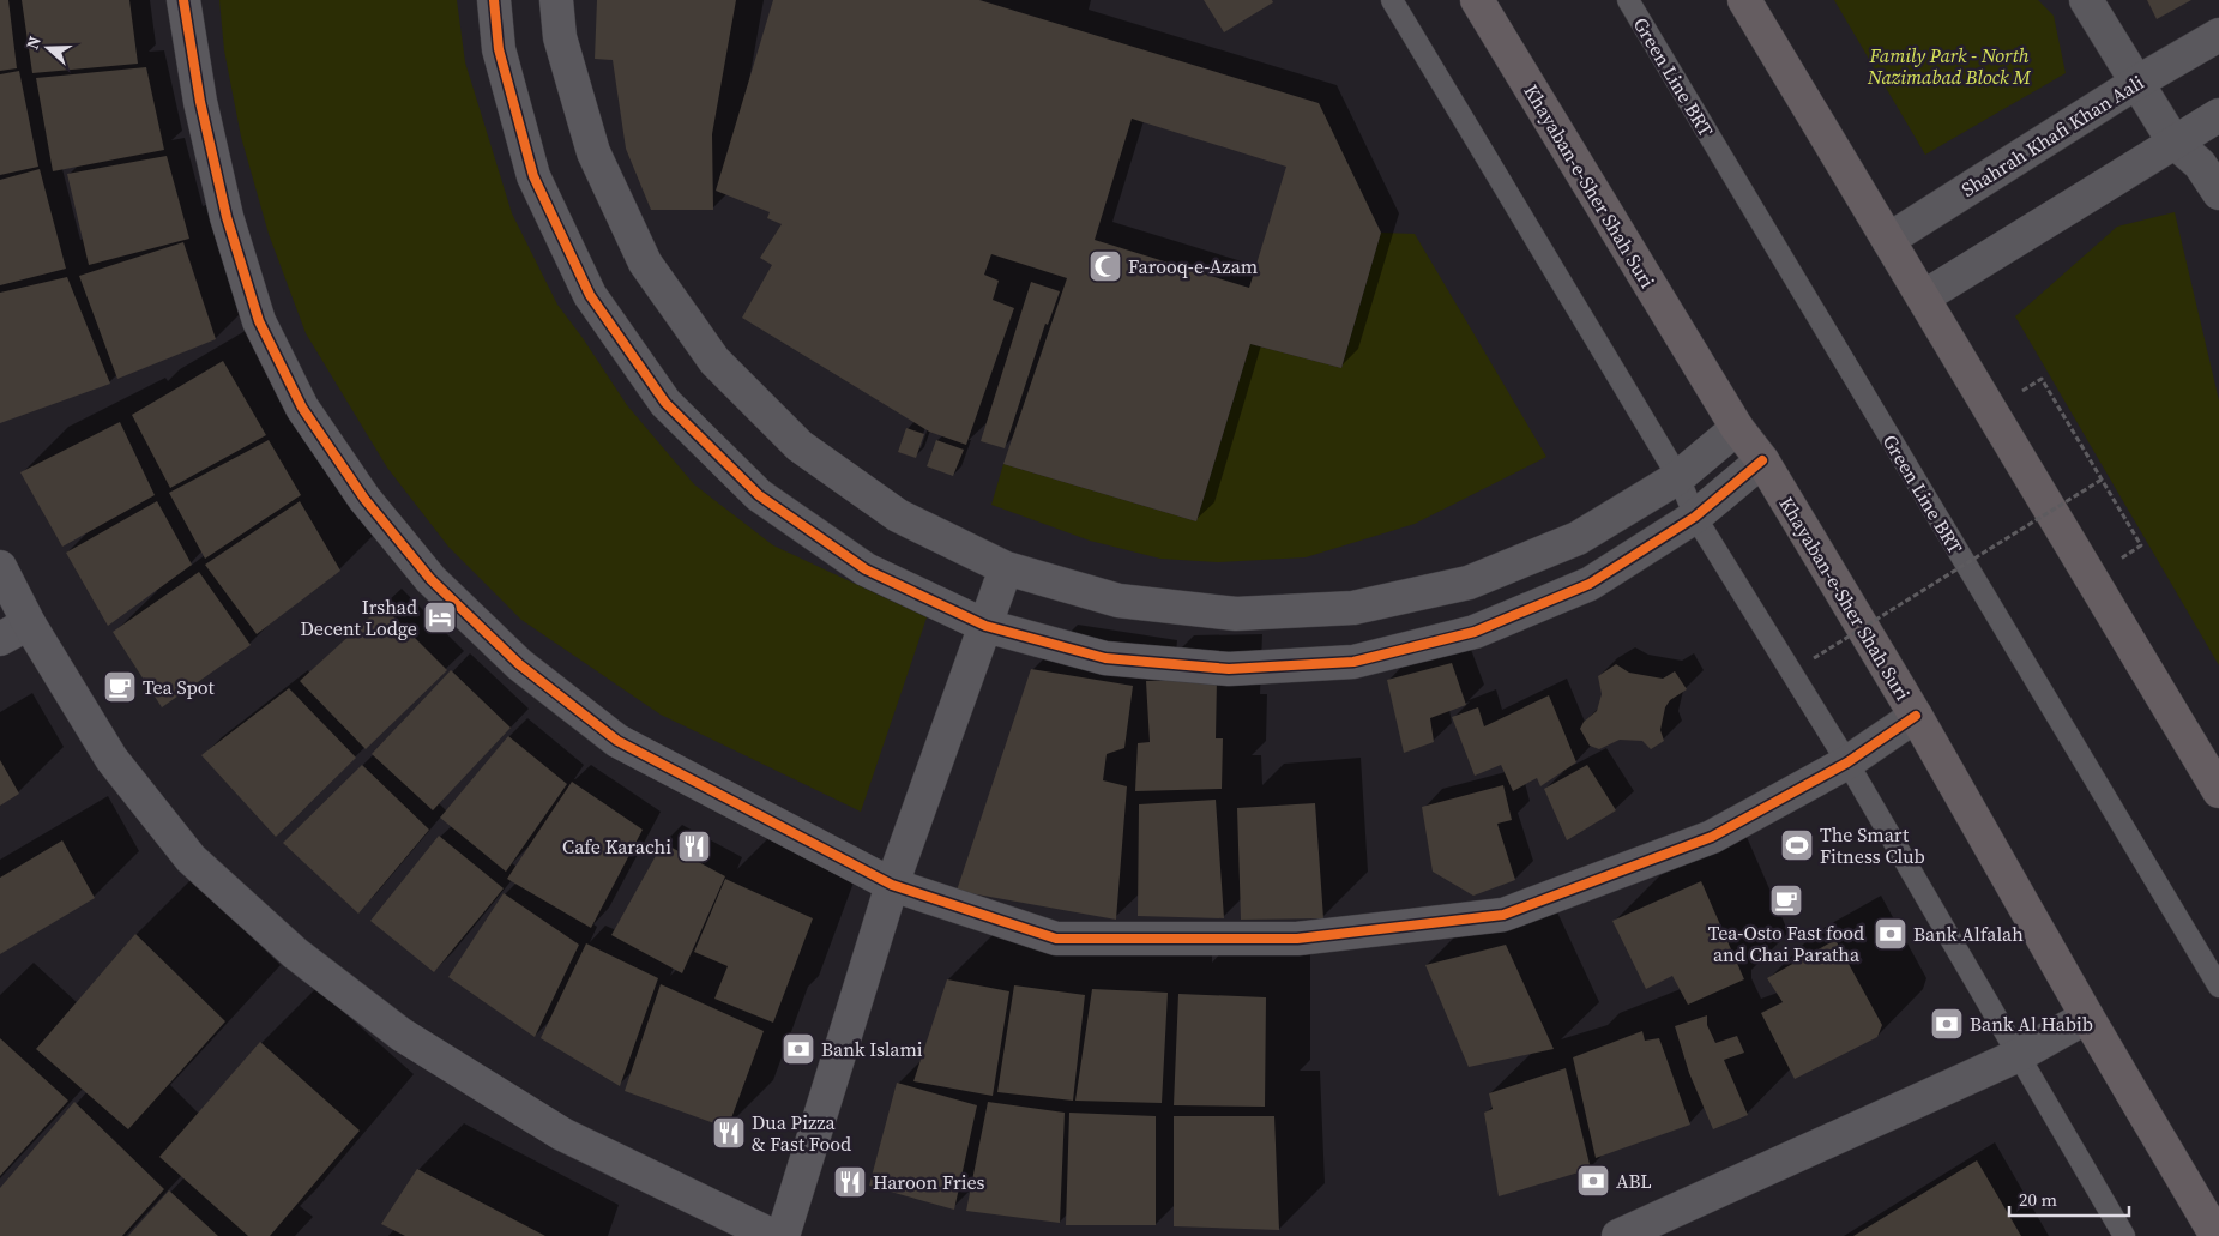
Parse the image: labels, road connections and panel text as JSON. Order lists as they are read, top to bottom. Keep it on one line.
{"streets":{"main road":["Khayaban-e-Sher Shah Suri"],"street":["Shahrah Khafi Khan Aali"],"lane":["Green Line BRT"]},"parks":["Family Park - North Nazimabad Block M"],"places":{"mosque":["Farooq-e-Azam"],"hotel":["Irshad Decent Lodge"],"cafe":["Tea Spot","Tea-Osto Fast food and Chai Paratha"],"sports":["The Smart Fitness Club"],"restaurant":["Cafe Karachi","Dua Pizza & Fast Food","Haroon Fries"],"bank":["Bank Alfalah","Bank Al Habib","Bank Islami","ABL"]},"scale_bar":"20 m","north":"left"}
